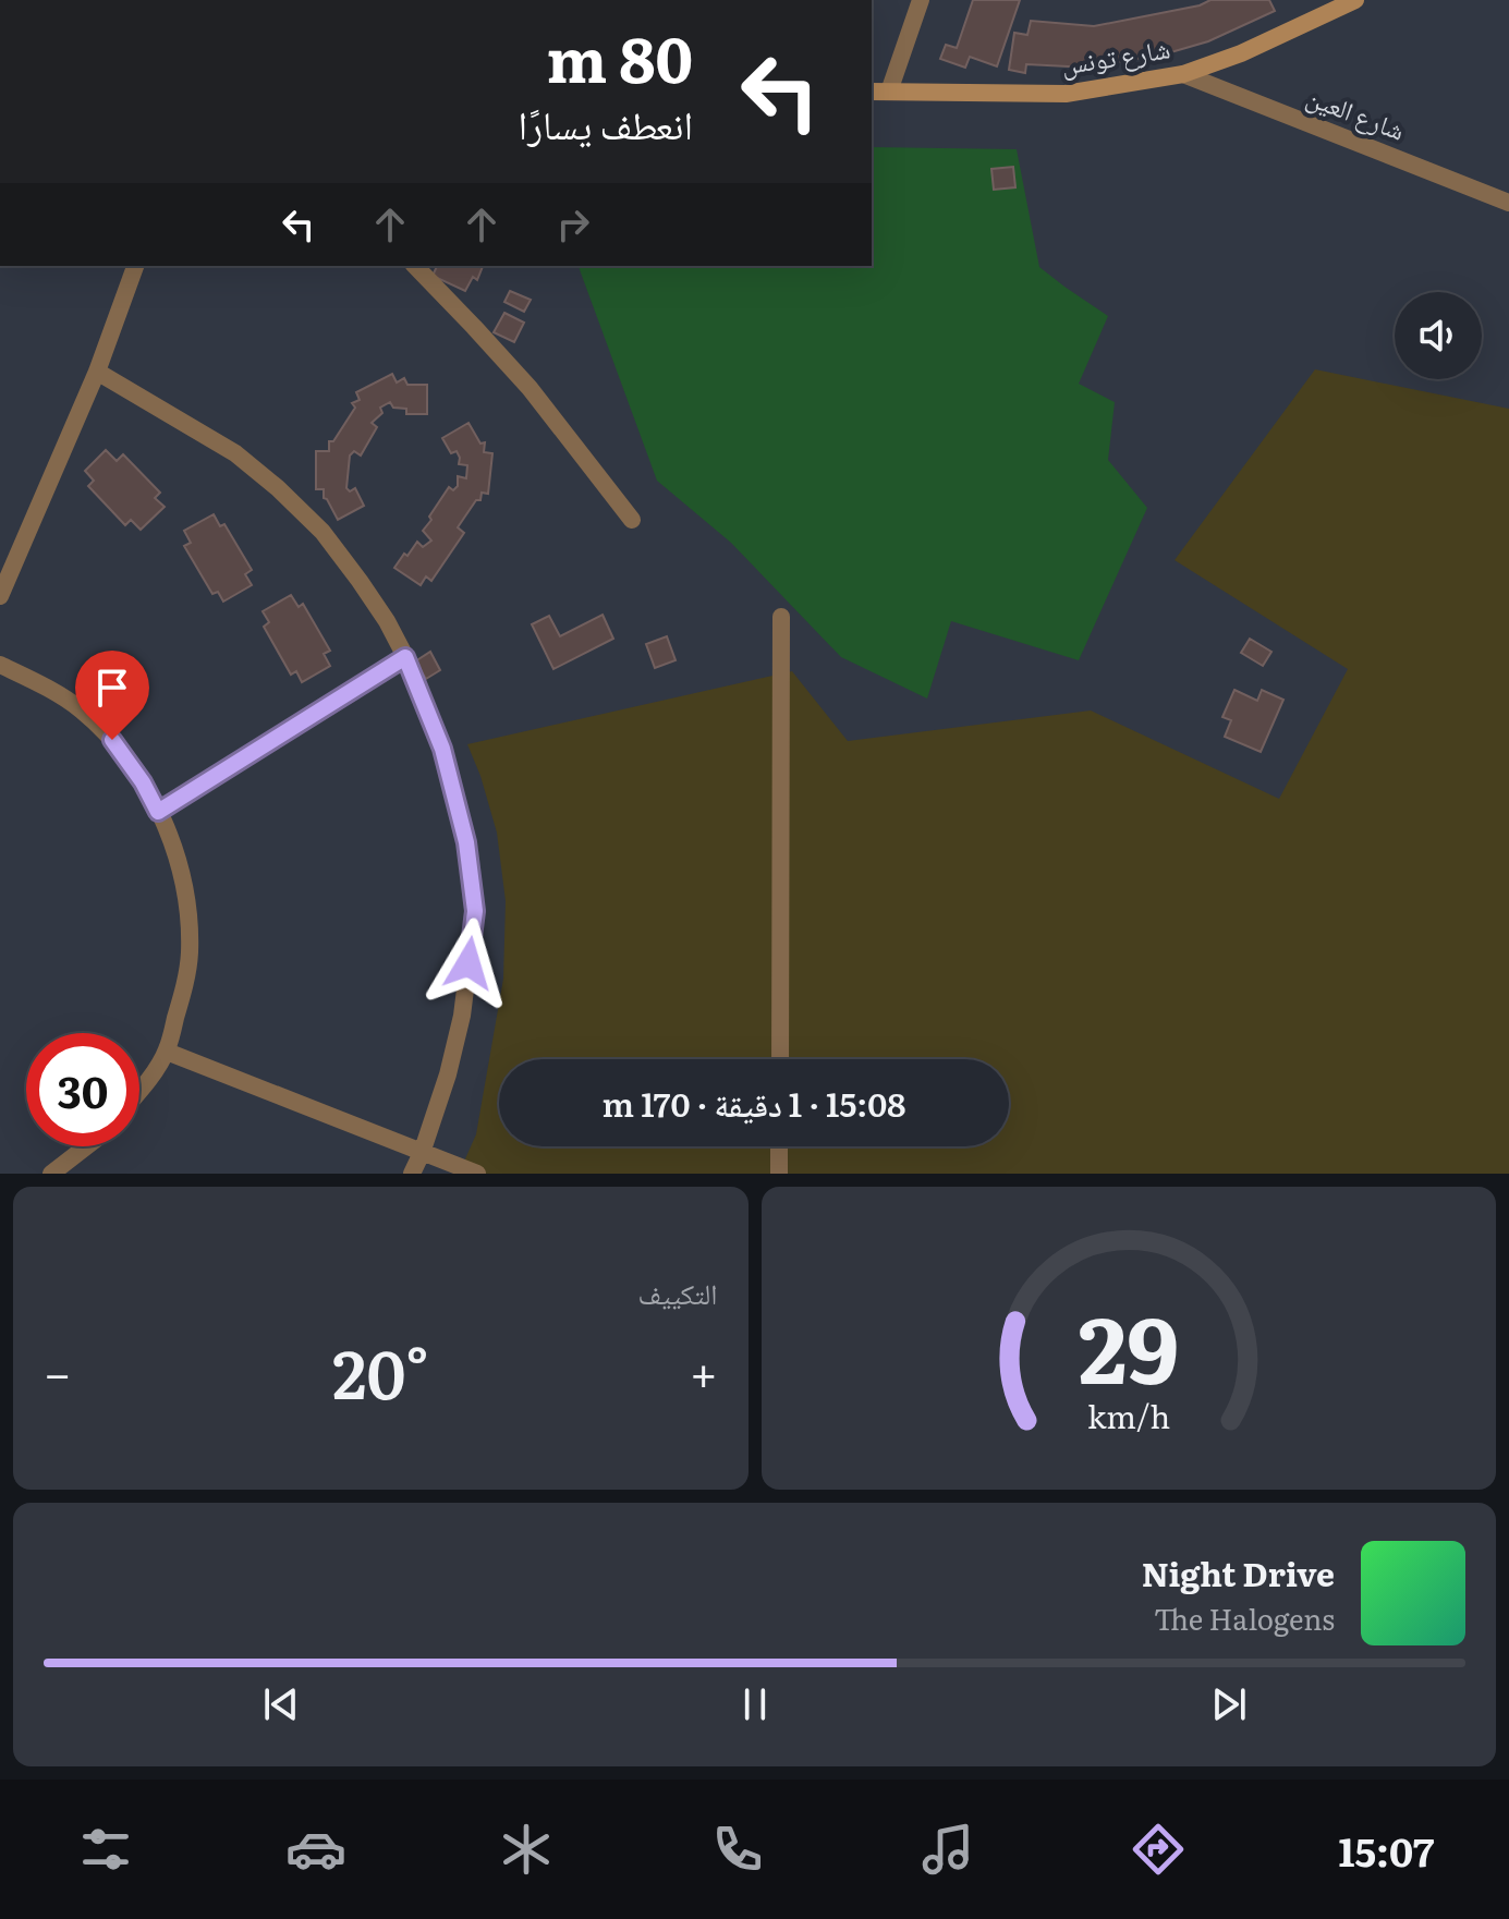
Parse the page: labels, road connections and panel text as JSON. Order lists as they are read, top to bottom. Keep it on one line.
{"streets":{"street":["شارع تونس","شارع العين"]},"crossings":[["شارع تونس","شارع العين"]],"page":{"turn":["80 m","انعطف يسارًا"],"limit":"30","trip":"15:08 · 1 دقيقة · 170 m","tile":"التكييف","heat":["−","20°","+"],"song":["Night Drive","The Halogens"],"tabs":"15:07","gauge":["29","km/h"]}}
